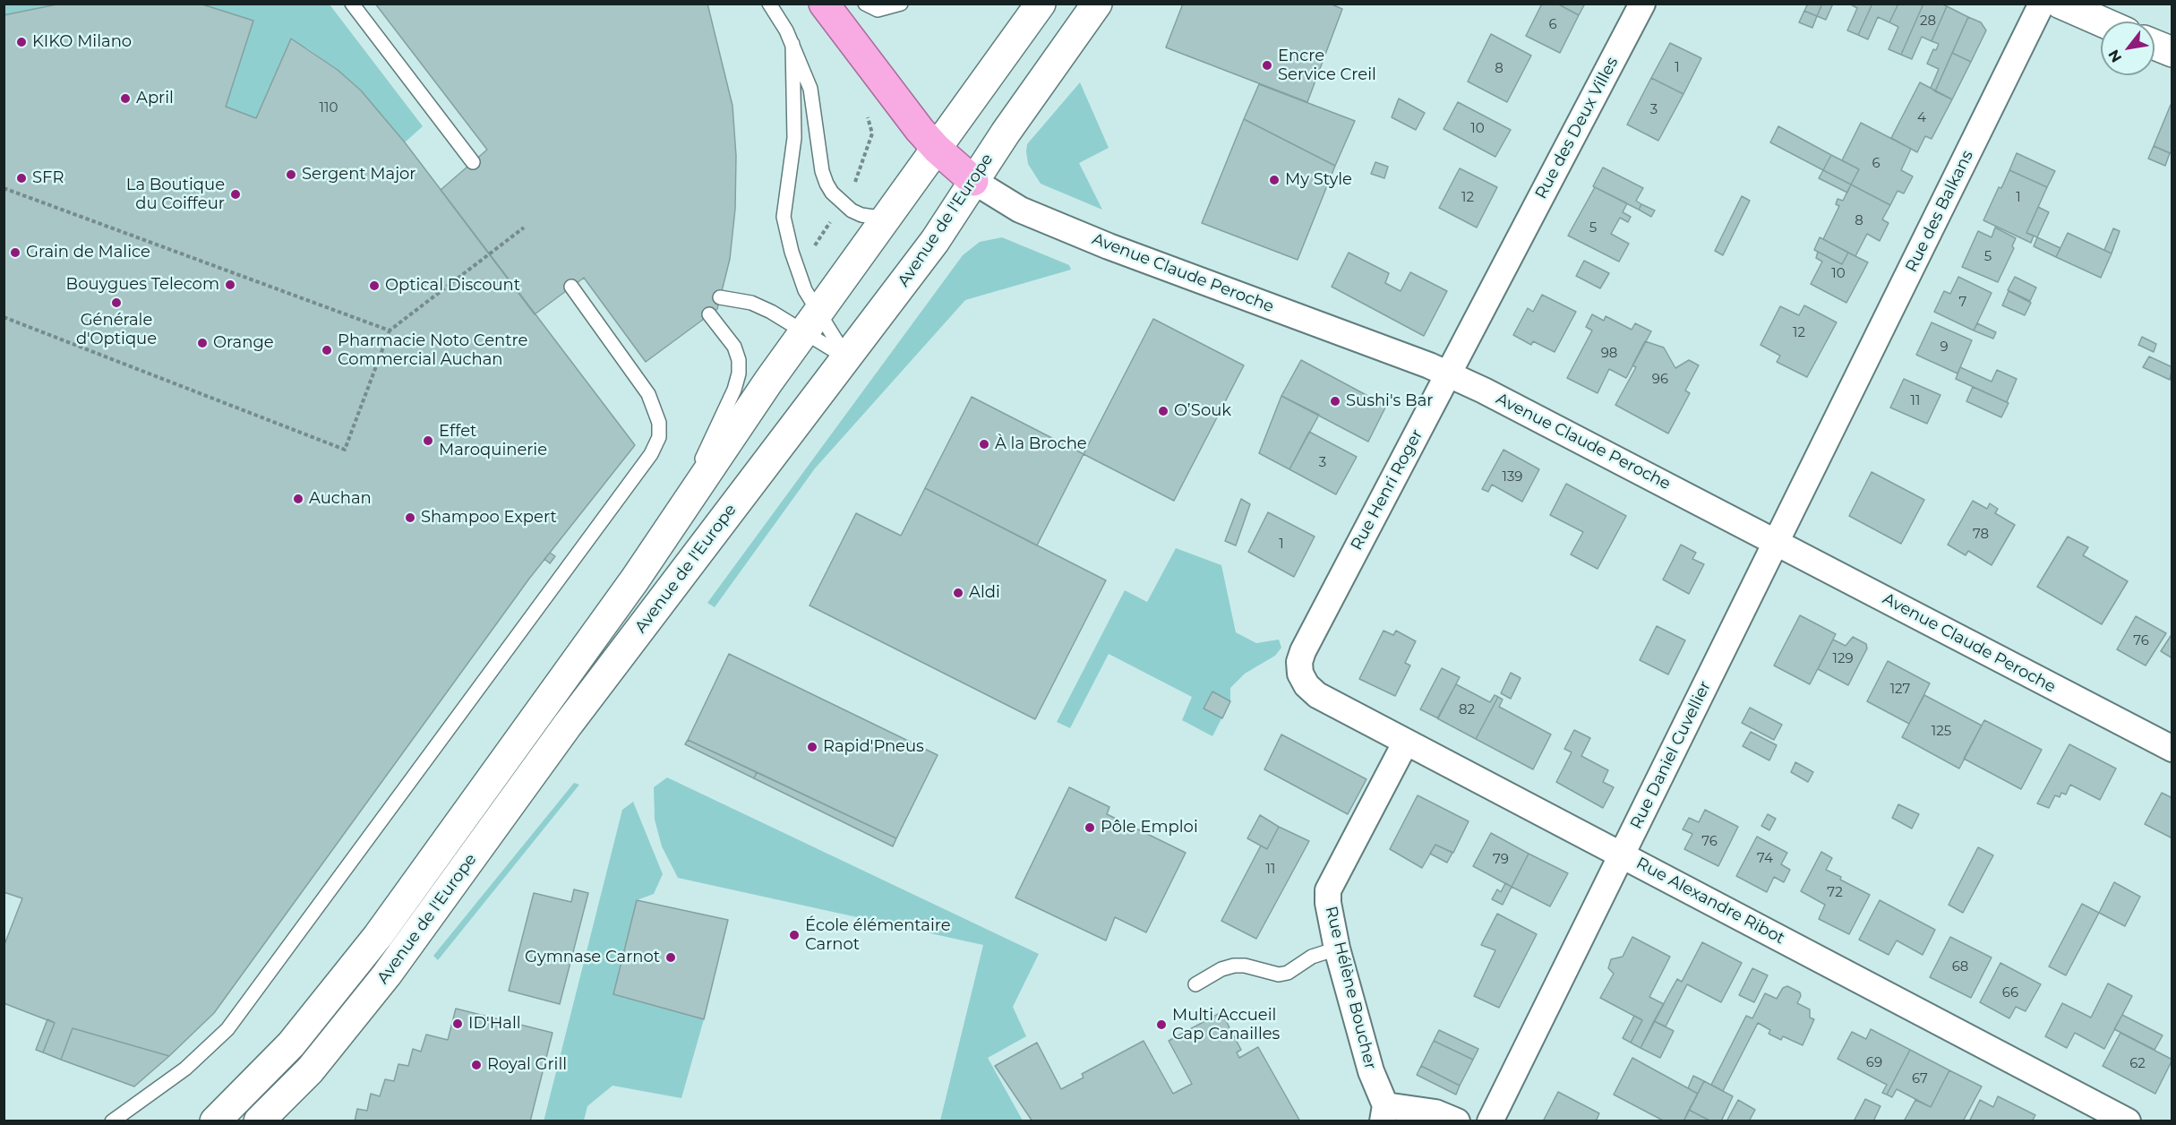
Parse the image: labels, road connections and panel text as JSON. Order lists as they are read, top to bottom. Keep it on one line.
{"streets":{"street":["Rue des Deux Villes","Rue des Balkans","Avenue de l'Europe","Avenue Claude Peroche","Rue Henri Roger","Rue Daniel Cuvellier","Rue Alexandre Ribot","Rue Hélène Boucher"]},"crossings":[["Rue des Deux Villes","Rue Henri Roger"],["Rue des Balkans","Rue Daniel Cuvellier"],["Avenue de l'Europe","Avenue Claude Peroche"],["Avenue Claude Peroche","Rue Henri Roger"],["Avenue Claude Peroche","Rue Daniel Cuvellier"],["Rue Henri Roger","Rue Alexandre Ribot"],["Rue Daniel Cuvellier","Rue Alexandre Ribot"],["Rue Alexandre Ribot","Rue Hélène Boucher"]],"places":["KIKO Milano","Encre Service Creil","April","Sergent Major","SFR","My Style","La Boutique du Coiffeur","Grain de Malice","Bouygues Telecom","Optical Discount","Générale d'Optique","Orange","Pharmacie Noto Centre Commercial Auchan","Sushi's Bar","O’Souk","Effet Maroquinerie","À la Broche","Auchan","Shampoo Expert","Aldi","Rapid'Pneus","Pôle Emploi","École élémentaire Carnot","Gymnase Carnot","ID'Hall","Multi Accueil Cap Canailles","Royal Grill"],"house_numbers":["28","6","1","8","110","3","4","10","6","12","1","8","5","5","10","7","12","9","98","96","11","3","139","78","1","76","129","127","82","125","76","74","79","11","72","68","66","69","62","67"],"north":"bottom left"}
